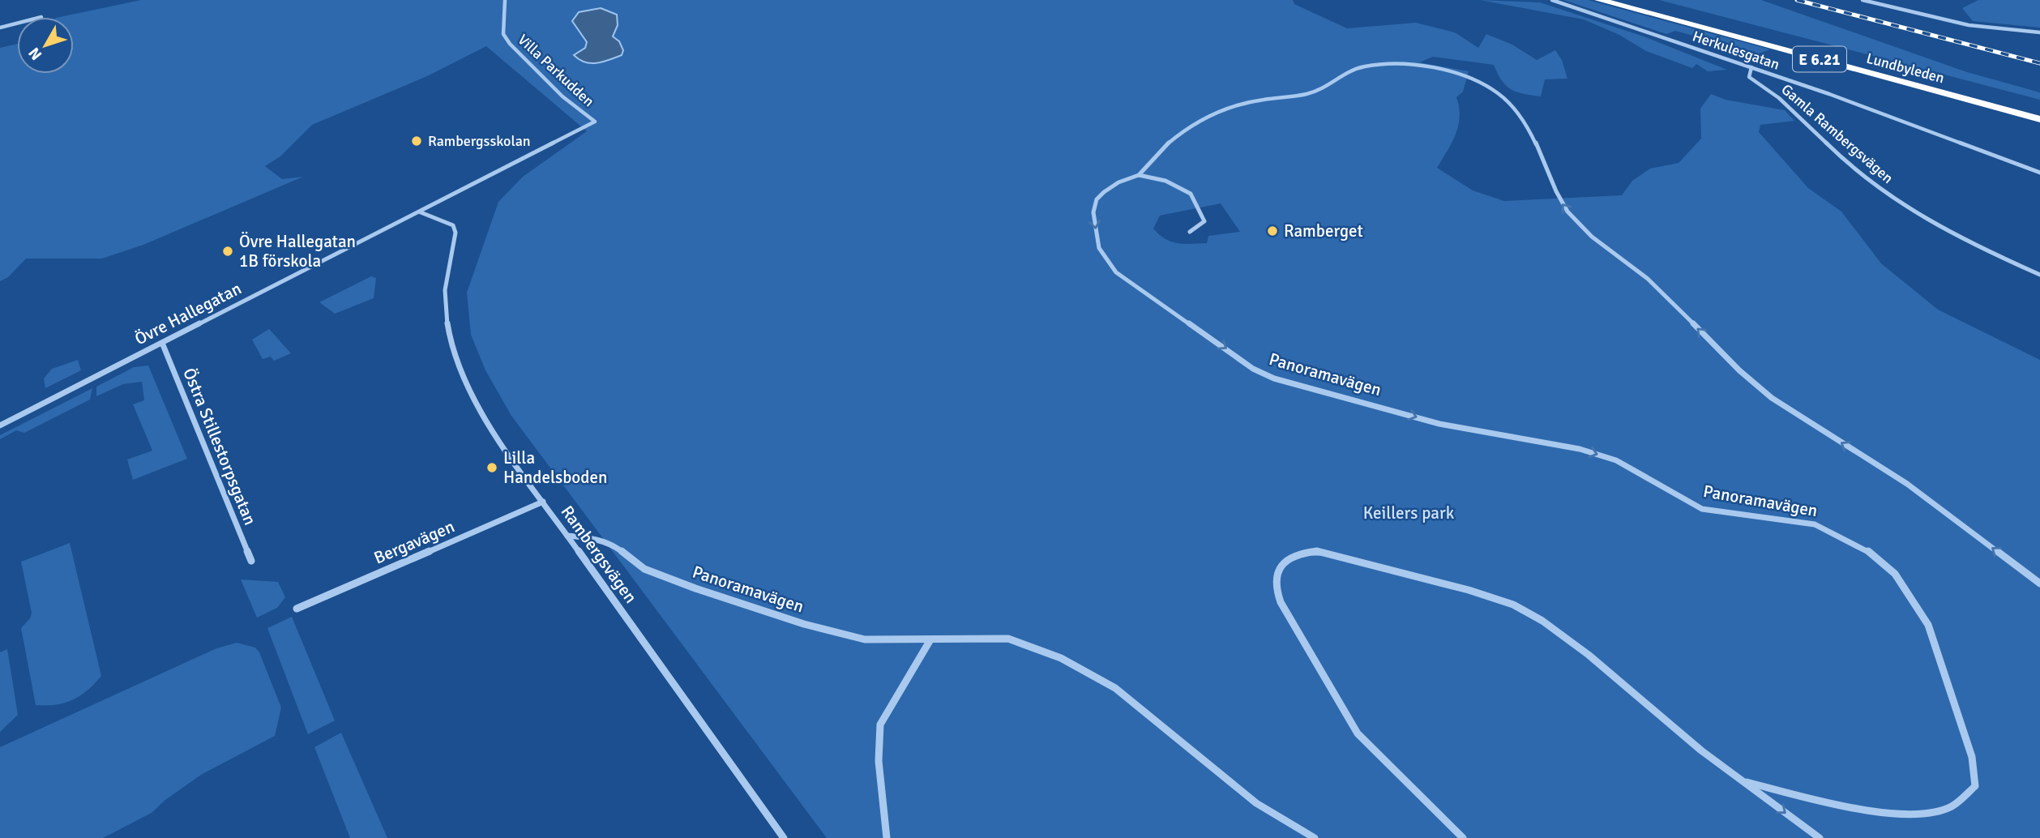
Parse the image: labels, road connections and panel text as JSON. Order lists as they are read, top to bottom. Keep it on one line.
{"streets":{"highway":["E 6.21","Lundbyleden"],"street":["Herkulesgatan","Villa Parkudden","Gamla Rambergsvägen","Övre Hallegatan","Panoramavägen","Östra Stillestorpsgatan","Bergavägen","Rambergsvägen"]},"crossings":[["Herkulesgatan","Gamla Rambergsvägen"],["Villa Parkudden","Övre Hallegatan"],["Villa Parkudden","Rambergsvägen"],["Övre Hallegatan","Östra Stillestorpsgatan"],["Övre Hallegatan","Rambergsvägen"],["Panoramavägen","Rambergsvägen"],["Bergavägen","Rambergsvägen"]],"parks":["Keillers park"],"places":["Rambergsskolan","Ramberget","Övre Hallegatan 1B förskola","Lilla Handelsboden"],"north":"bottom left"}
